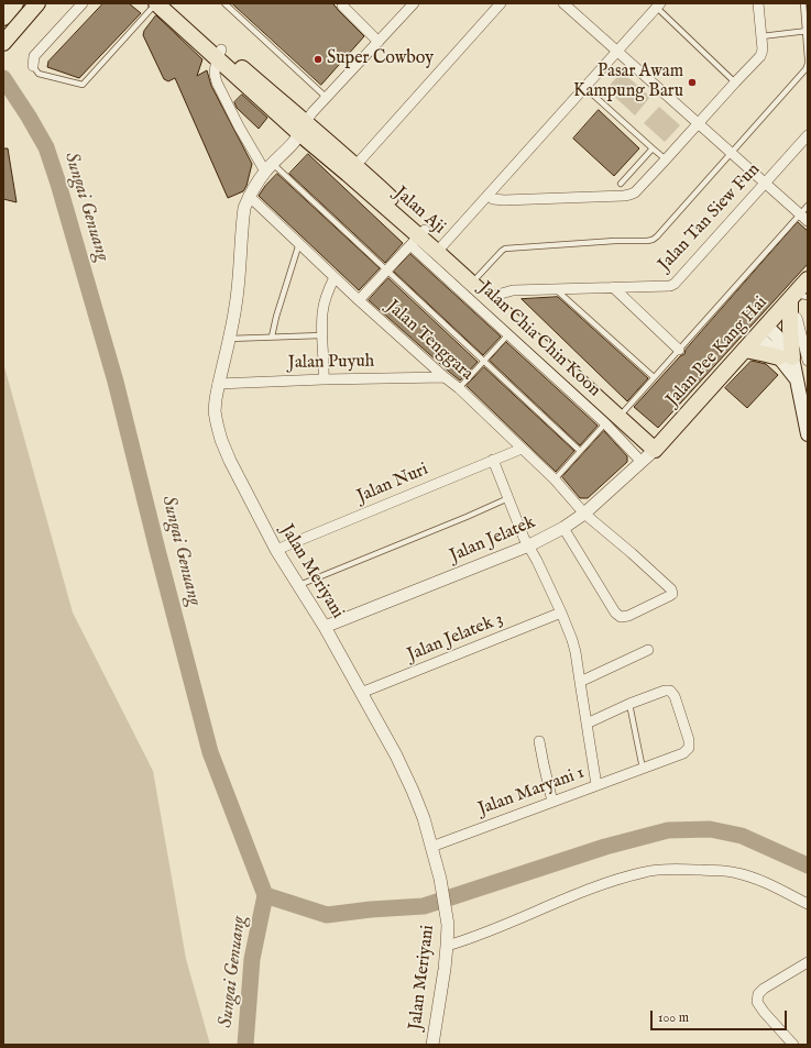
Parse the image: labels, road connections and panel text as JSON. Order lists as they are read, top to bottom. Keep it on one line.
{"streets":{"main road":["Jalan Aji","Jalan Pee Kang Hai"],"street":["Jalan Tan Siew Fun","Jalan Chia Chin Koon","Jalan Tenggara","Jalan Puyuh","Jalan Nuri","Jalan Jelatek","Jalan Meriyani","Jalan Jelatek 3","Jalan Maryani 1"]},"crossings":[["Jalan Aji","Jalan Tan Siew Fun"],["Jalan Aji","Jalan Chia Chin Koon"],["Jalan Aji","Jalan Pee Kang Hai"],["Jalan Aji","Jalan Jelatek"],["Jalan Aji","Jalan Meriyani"],["Jalan Chia Chin Koon","Jalan Jelatek"],["Jalan Tenggara","Jalan Puyuh"],["Jalan Tenggara","Jalan Nuri"],["Jalan Tenggara","Jalan Jelatek"],["Jalan Tenggara","Jalan Meriyani"],["Jalan Pee Kang Hai","Jalan Jelatek"],["Jalan Puyuh","Jalan Meriyani"],["Jalan Nuri","Jalan Meriyani"],["Jalan Jelatek","Jalan Meriyani"],["Jalan Meriyani","Jalan Jelatek 3"],["Jalan Meriyani","Jalan Maryani 1"]],"water":["Sungai Genuang"],"places":["Super Cowboy","Pasar Awam Kampung Baru"],"scale_bar":"100 m"}
